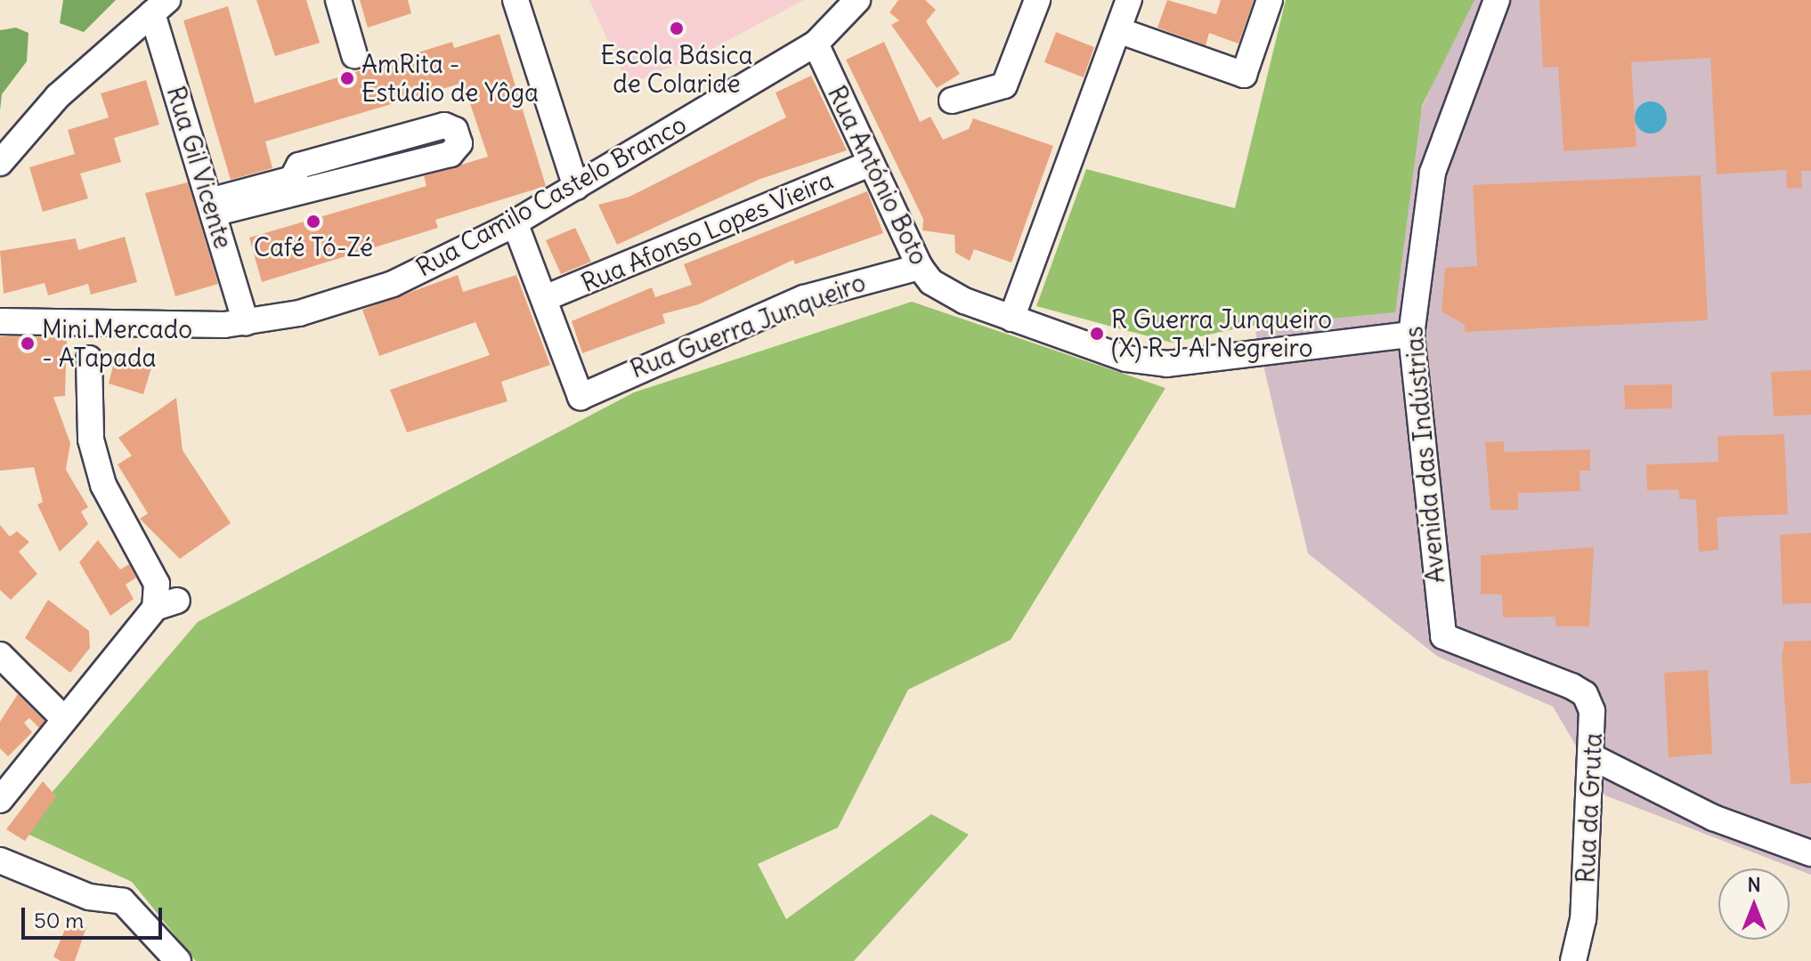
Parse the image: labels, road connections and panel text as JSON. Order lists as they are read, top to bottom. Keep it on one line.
{"streets":{"street":["Rua Gil Vicente","Rua António Boto","Rua Camilo Castelo Branco","Rua Afonso Lopes Vieira","Rua Guerra Junqueiro","Avenida das Indústrias","Rua da Gruta"]},"crossings":[["Rua Gil Vicente","Rua Camilo Castelo Branco"],["Rua António Boto","Rua Camilo Castelo Branco"],["Rua António Boto","Rua Afonso Lopes Vieira"],["Rua António Boto","Rua Guerra Junqueiro"],["Rua António Boto","Avenida das Indústrias"],["Rua Afonso Lopes Vieira","Rua Guerra Junqueiro"],["Avenida das Indústrias","Rua da Gruta"]],"places":["Escola Básica de Colaride","AmRita - Estúdio de Yôga","Café Tó-Zé","R Guerra Junqueiro (X) R J Al Negreiro","Mini Mercado - ATapada"],"scale_bar":"50 m","north":"top"}
